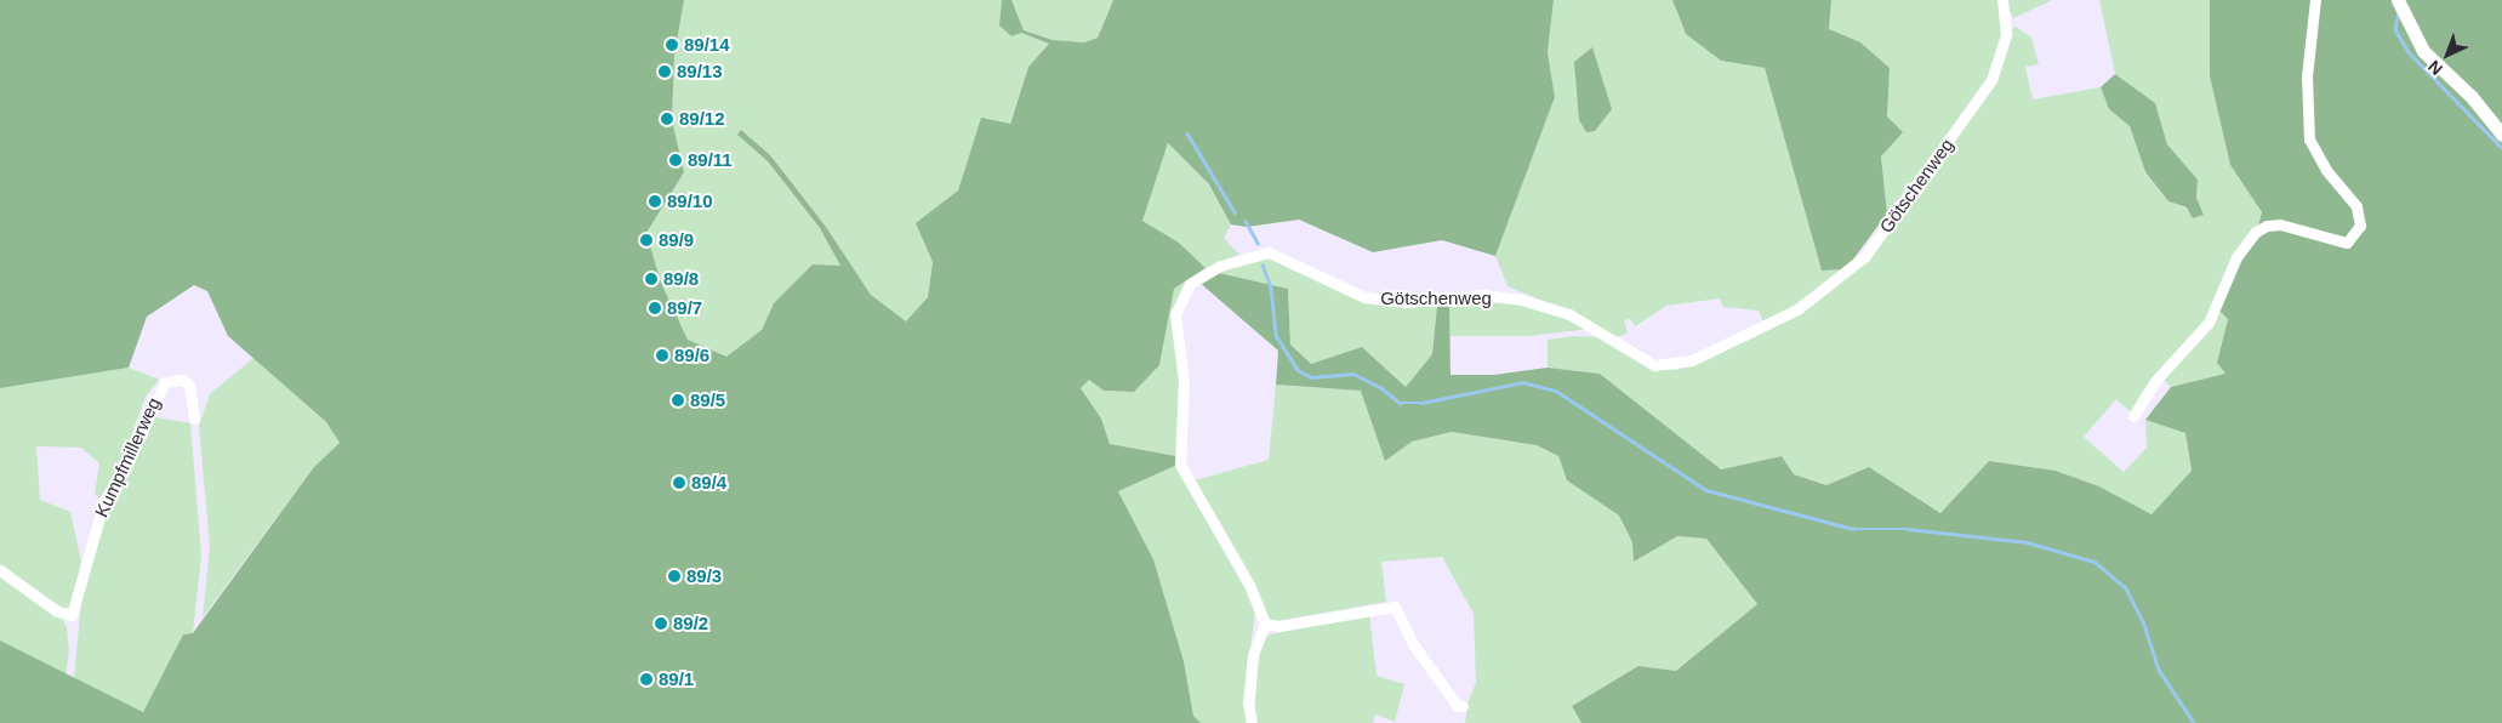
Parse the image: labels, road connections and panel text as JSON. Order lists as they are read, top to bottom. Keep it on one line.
{"streets":{"street":["Götschenweg","Kumpfmillerweg"]},"places":["89/14","89/13","89/12","89/11","89/10","89/9","89/8","89/7","89/6","89/5","89/4","89/3","89/2","89/1"],"north":"bottom left"}
